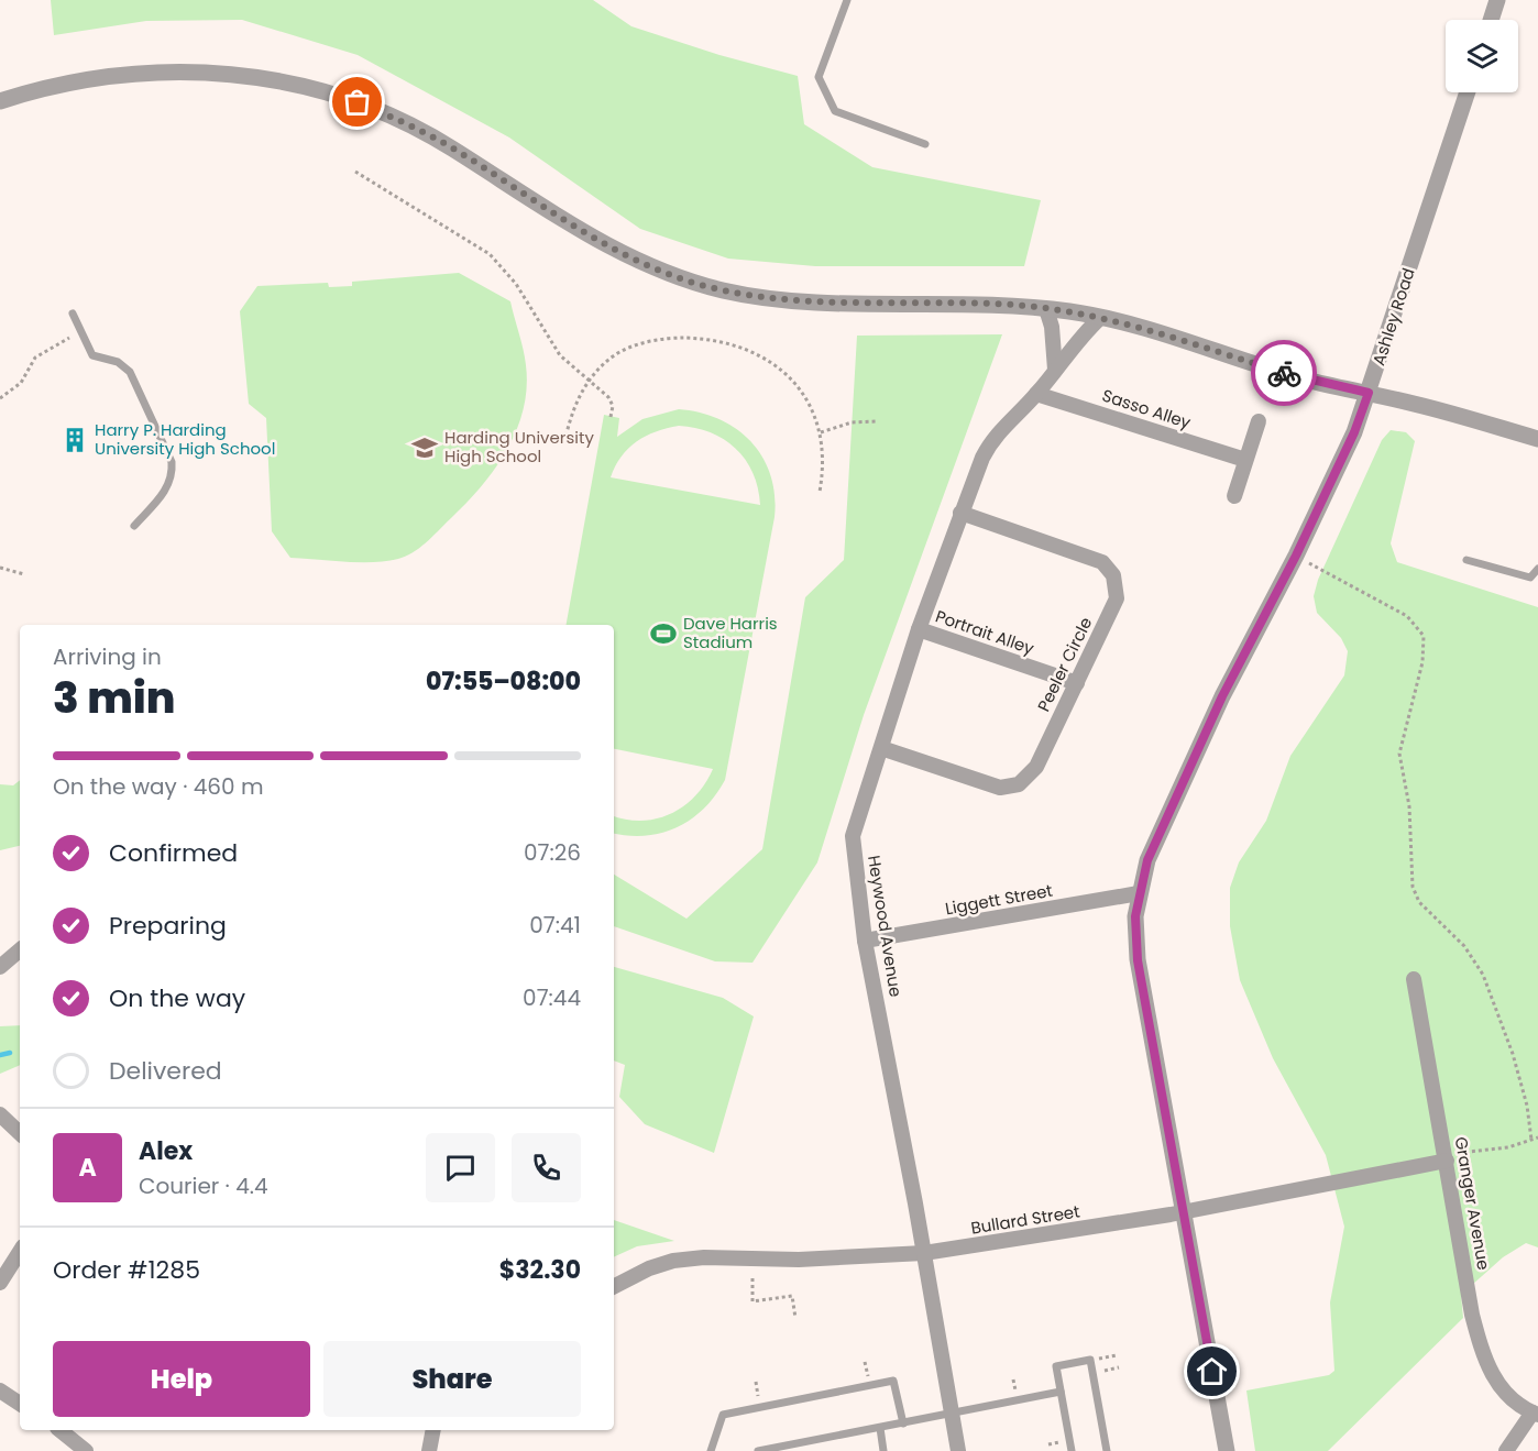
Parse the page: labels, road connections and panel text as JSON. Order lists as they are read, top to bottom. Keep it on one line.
{"streets":{"street":["Ashley Road","Sasso Alley","Portrait Alley","Peeler Circle","Liggett Street","Heywood Avenue","Granger Avenue","Bullard Street"]},"crossings":[["Ashley Road","Liggett Street"],["Ashley Road","Bullard Street"],["Sasso Alley","Heywood Avenue"],["Portrait Alley","Peeler Circle"],["Portrait Alley","Heywood Avenue"],["Peeler Circle","Heywood Avenue"],["Liggett Street","Heywood Avenue"],["Heywood Avenue","Bullard Street"],["Granger Avenue","Bullard Street"]],"places":{"building":["Harry P. Harding University High School"],"school or university":["Harding University High School"],"sports":["Dave Harris Stadium"]},"page":{"heading":["3 min","Arriving in","07:55–08:00"],"panel":["Alex","Courier · 4.4","Order #1285","$32.30"],"bar":"On the way · 460 m","list":[["Confirmed","07:26"],["Preparing","07:41"],["On the way","07:44"],"Delivered"],"round":"A","buttons":["Help","Share"]}}
